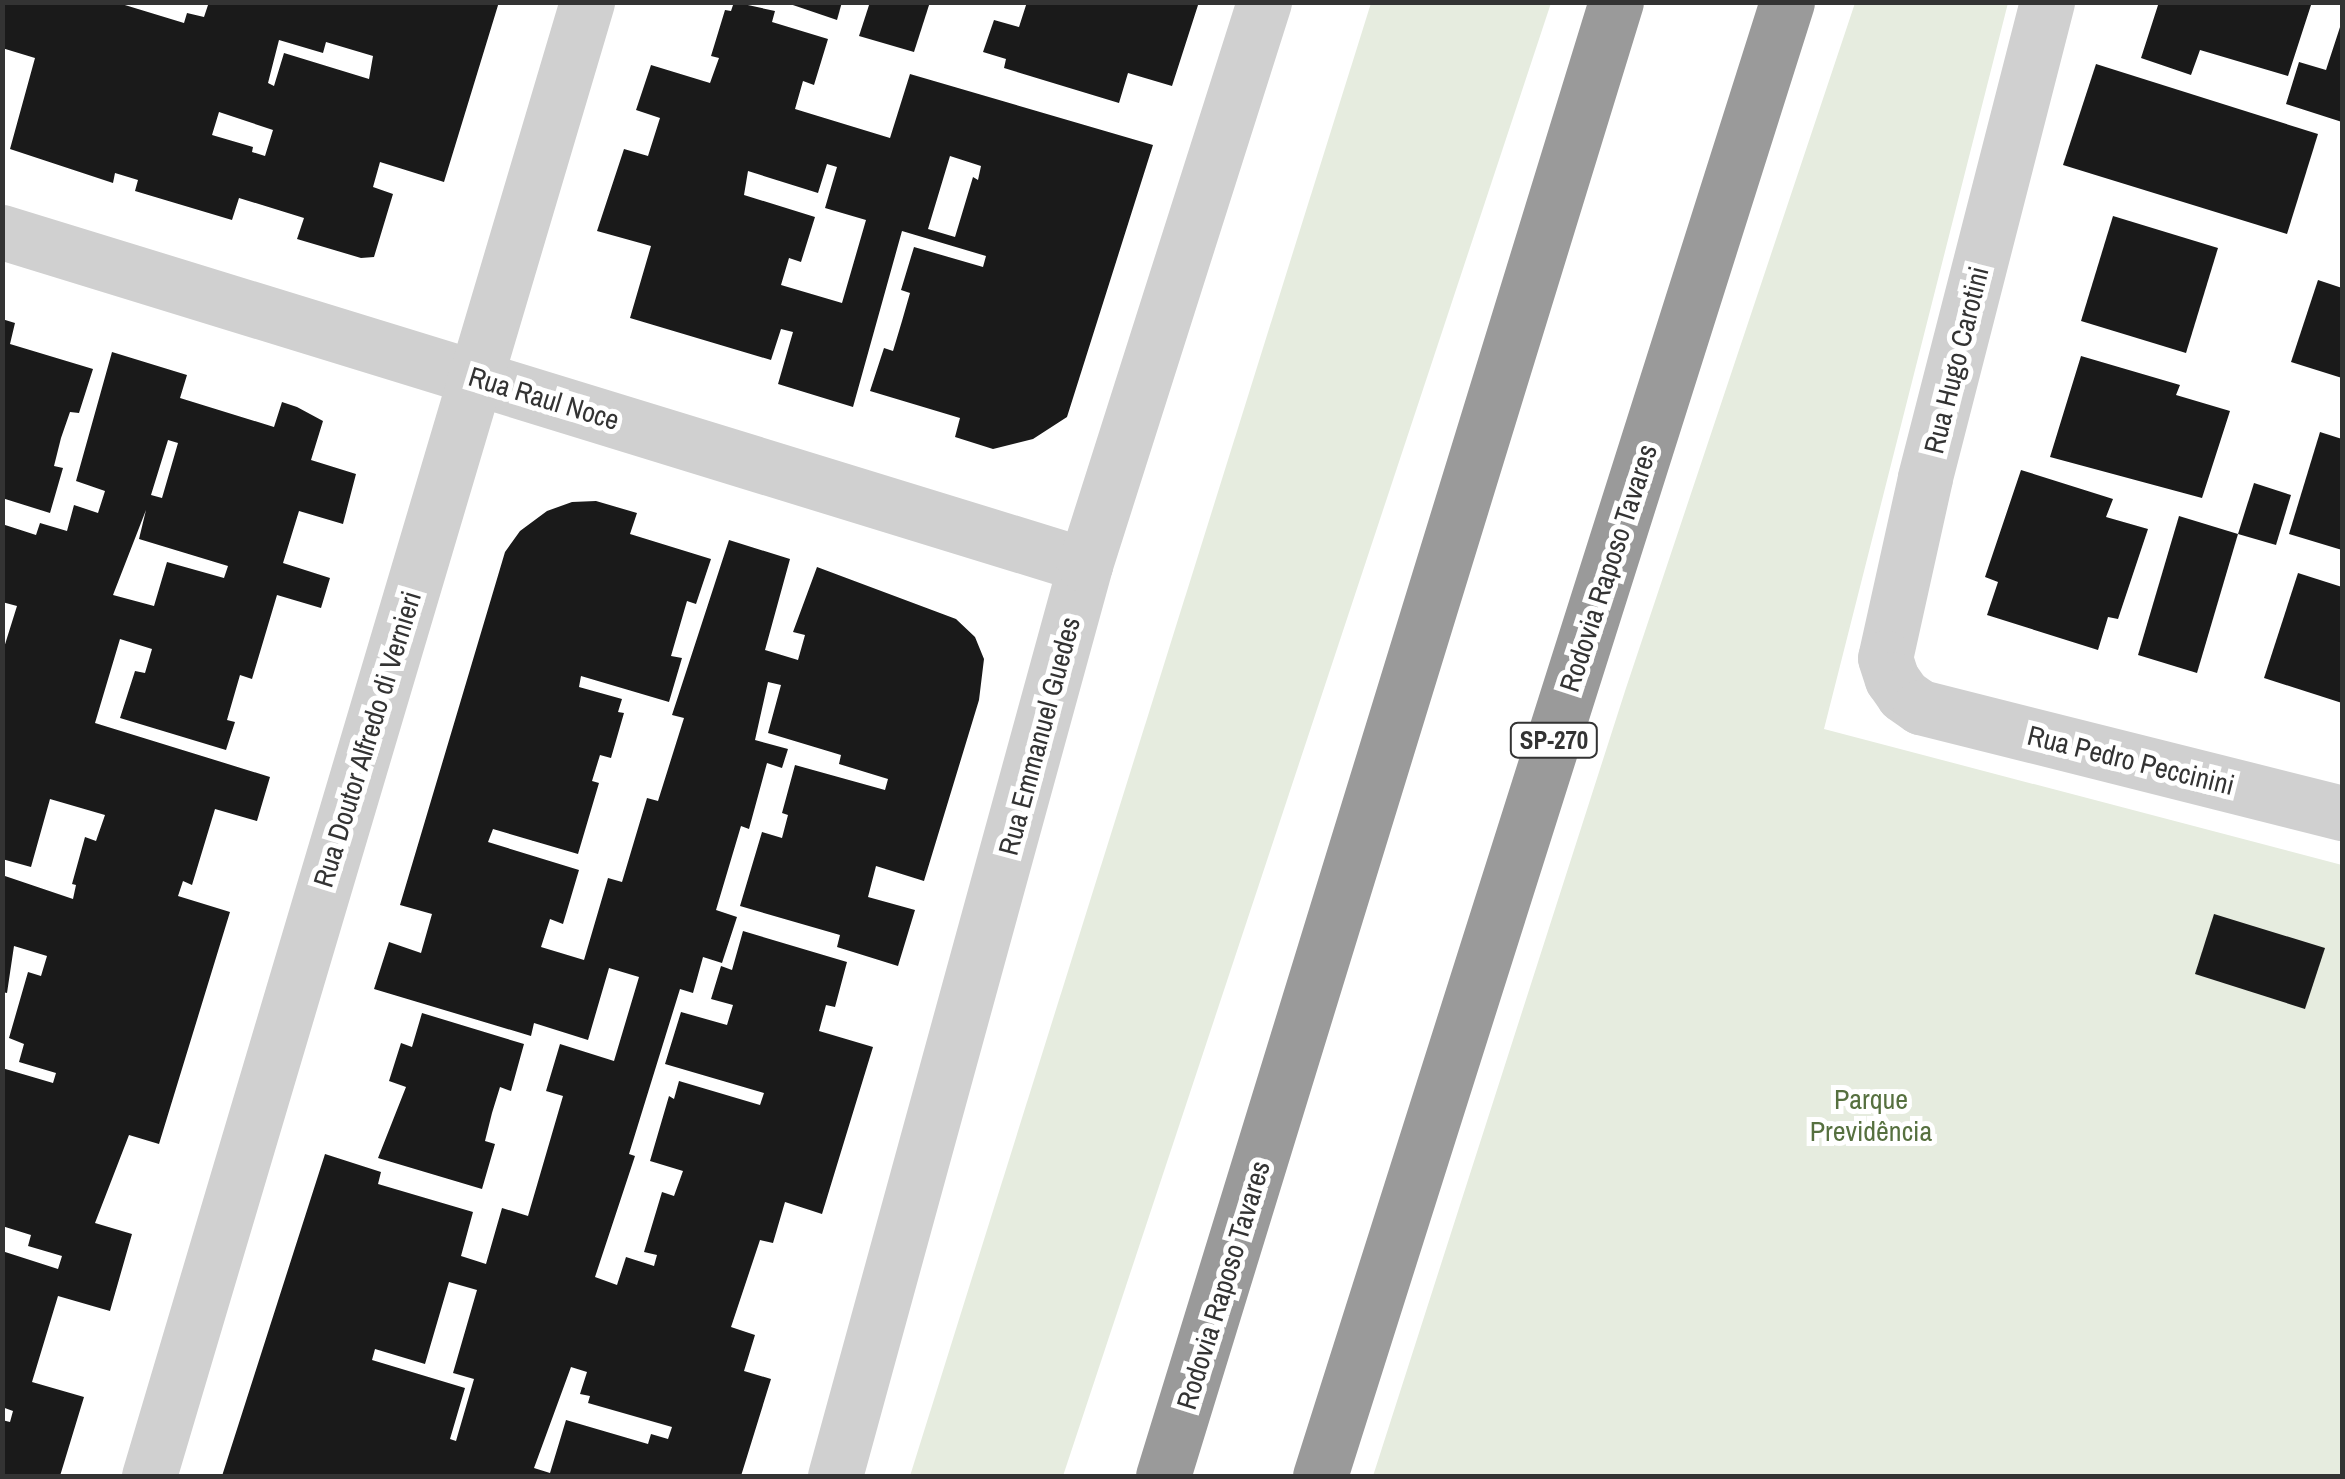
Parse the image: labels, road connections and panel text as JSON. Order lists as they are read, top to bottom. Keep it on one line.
{"streets":{"highway":["Rodovia Raposo Tavares","SP-270"],"street":["Rua Hugo Carotini","Rua Raul Noce","Rua Emmanuel Guedes","Rua Doutor Alfredo di Vernieri","Rua Pedro Peccinini"]},"crossings":[["Rua Hugo Carotini","Rua Pedro Peccinini"],["Rua Raul Noce","Rua Emmanuel Guedes"],["Rua Raul Noce","Rua Doutor Alfredo di Vernieri"]],"parks":["Parque Previdência"]}
